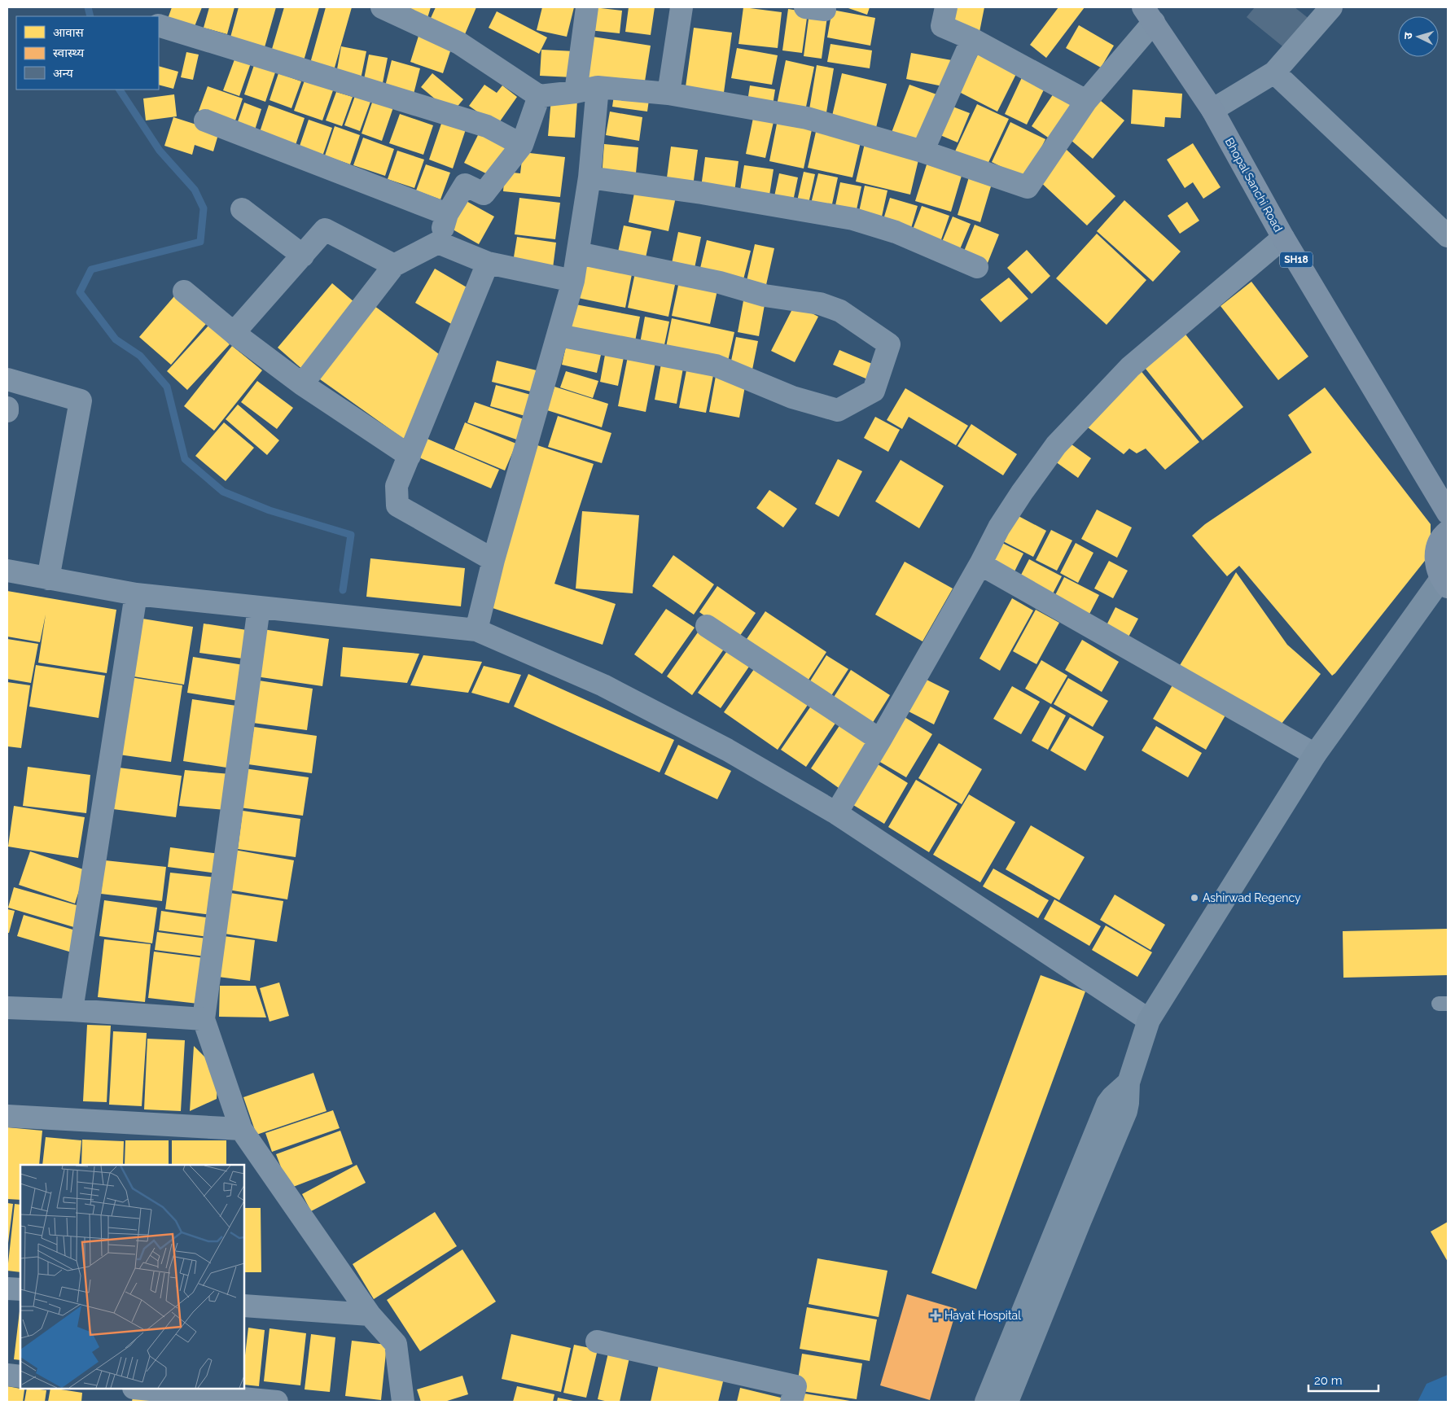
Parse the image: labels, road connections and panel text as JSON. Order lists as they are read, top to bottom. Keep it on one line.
{"streets":{"main road":["Bhopal Sanchi Road","SH18"]},"places":{"other":["Ashirwad Regency"],"health":["Hayat Hospital"]},"legend":["आवास","स्वास्थ्य","अन्य"],"scale_bar":"20 m","north":"left"}
